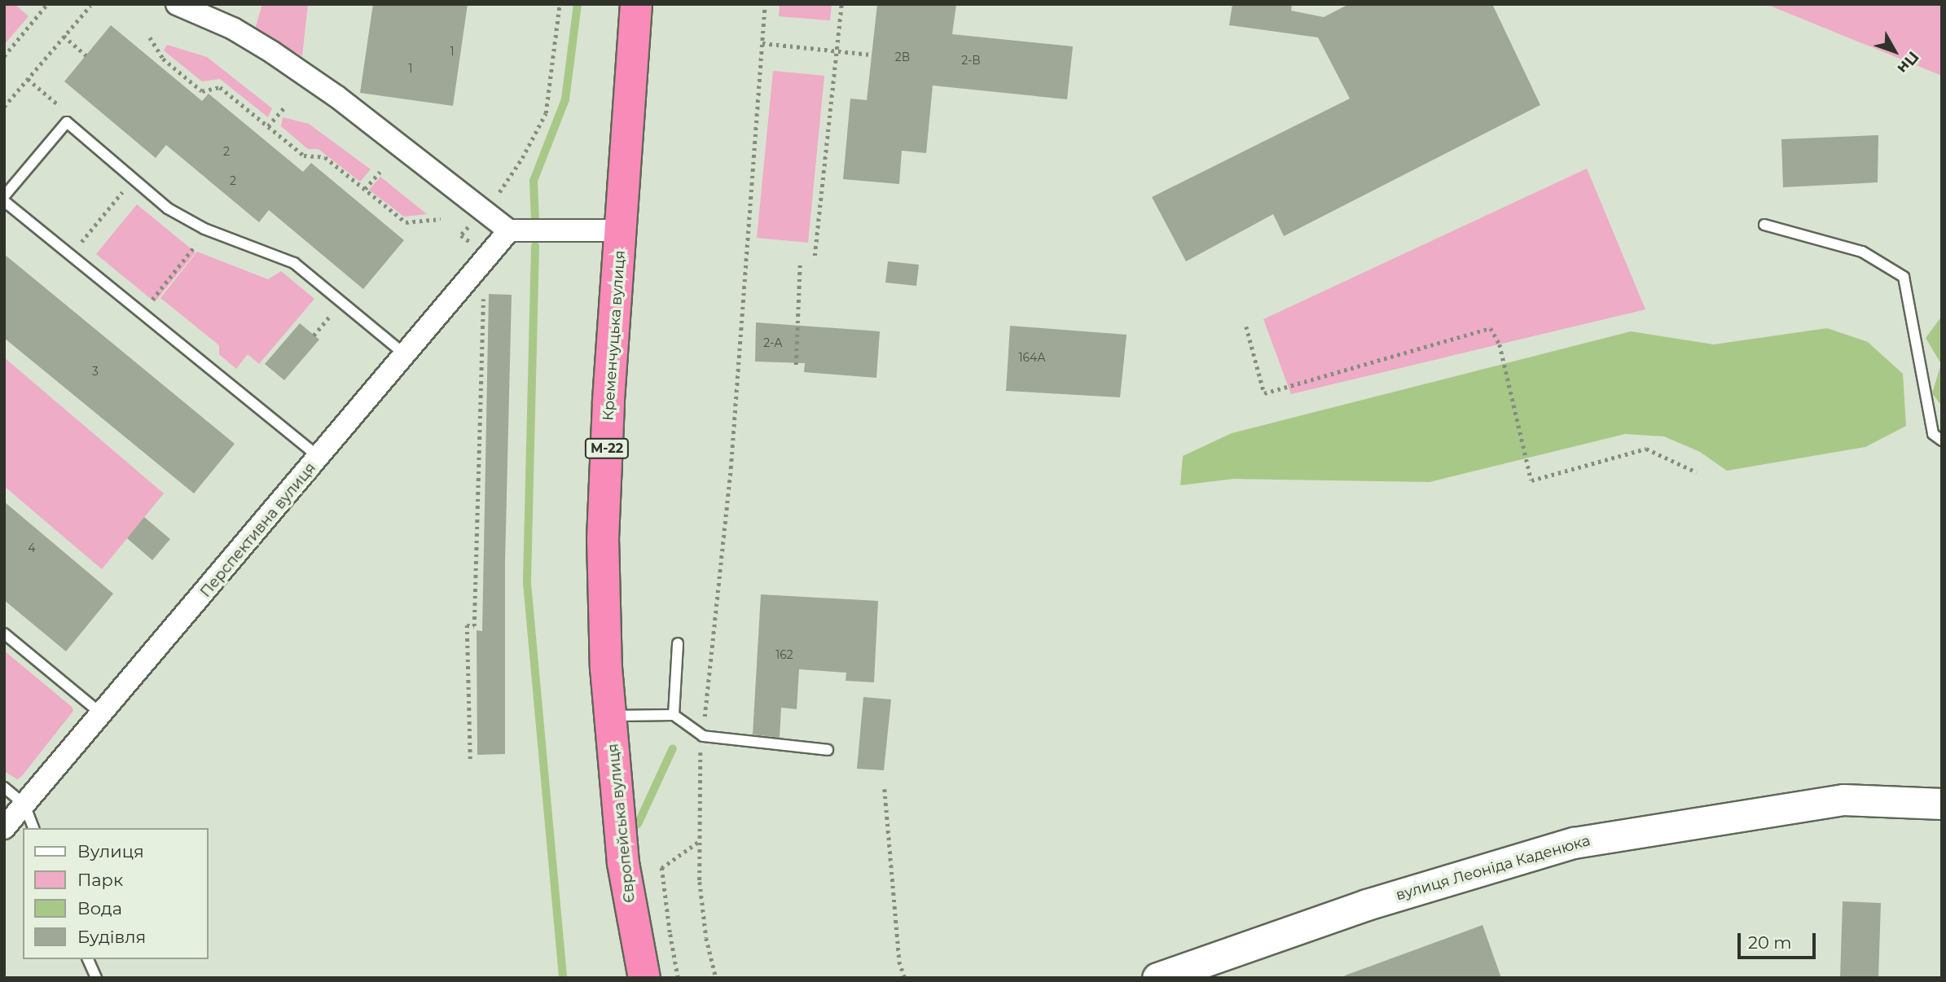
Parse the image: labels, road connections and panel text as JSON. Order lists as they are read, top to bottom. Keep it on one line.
{"streets":{"highway":["Кременчуцька вулиця","М-22","Європейська вулиця"],"street":["Перспективна вулиця","вулиця Леоніда Каденюка"]},"crossings":[["Кременчуцька вулиця","Європейська вулиця"]],"house_numbers":["1","2В","2-В","1","2","2","2-А","164А","3","4","162"],"legend":["Вулиця","Парк","Вода","Будівля"],"scale_bar":"20 m","north":"bottom right"}
